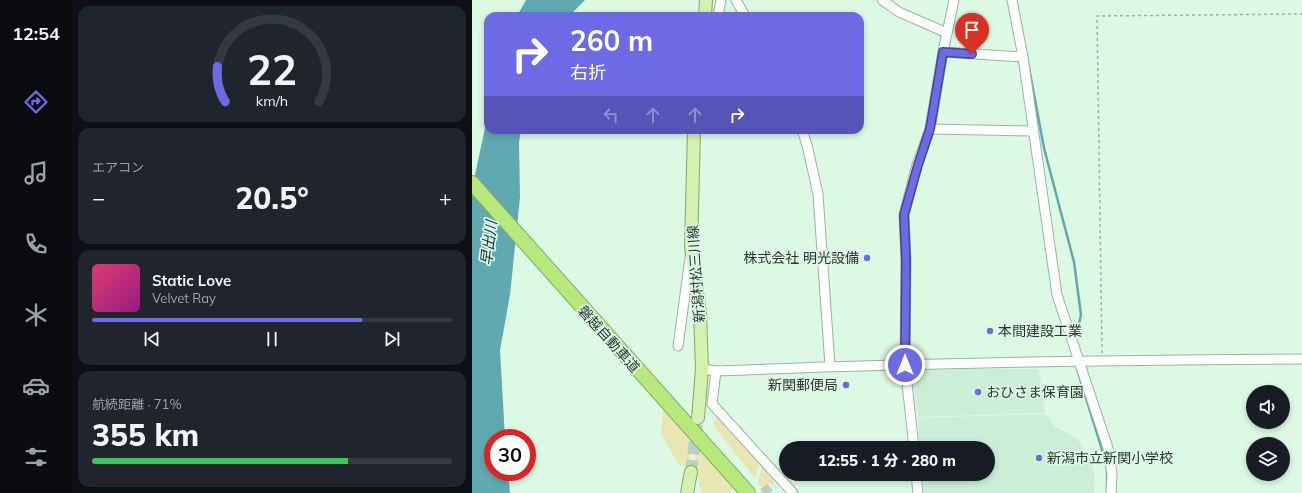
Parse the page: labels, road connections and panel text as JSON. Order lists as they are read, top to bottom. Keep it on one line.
{"streets":{"highway":["磐越自動車道"],"main road":["新潟村松三川線"]},"water":["早出川"],"places":["株式会社 明光設備","本間建設工業","新関郵便局","おひさま保育園","新潟市立新関小学校"],"page":{"tabs":"12:54","turn":["260 m","右折"],"tile":["エアコン",["航続距離 · 71%","355 km"]],"heat":["−","20.5°","+"],"song":["Static Love","Velvet Ray"],"limit":"30","trip":"12:55 · 1 分 · 280 m","gauge":["22","km/h"]}}
